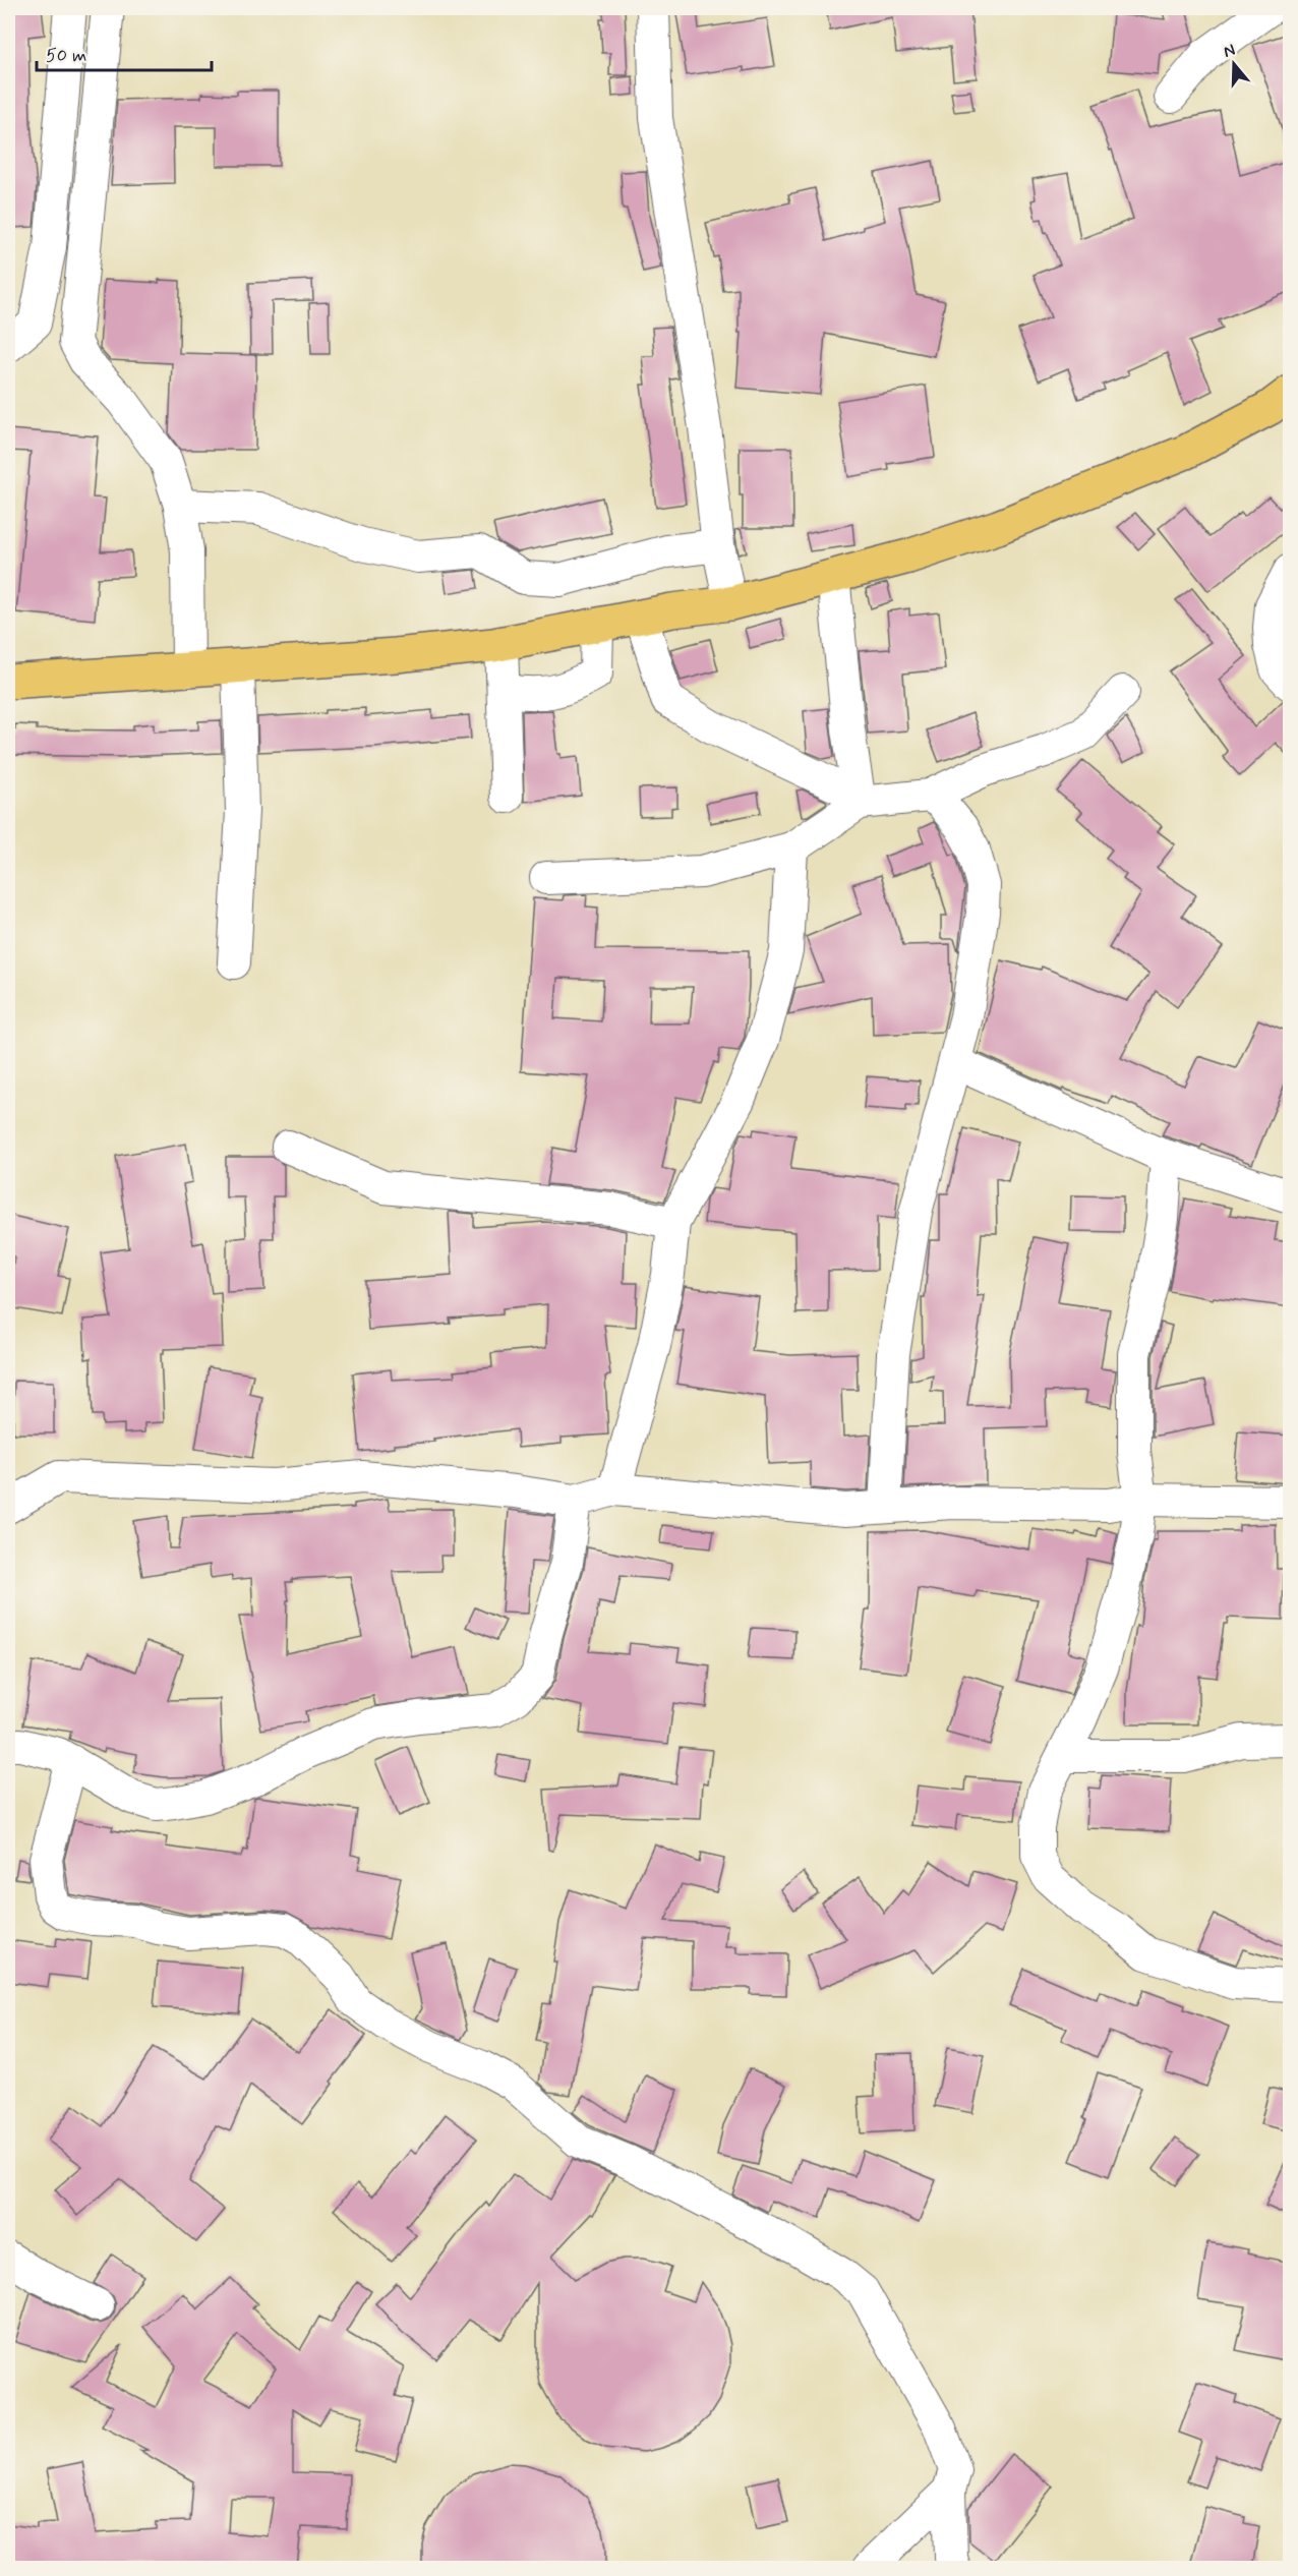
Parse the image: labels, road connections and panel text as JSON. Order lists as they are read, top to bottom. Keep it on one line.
{"scale_bar":"50 m","north":"top"}
